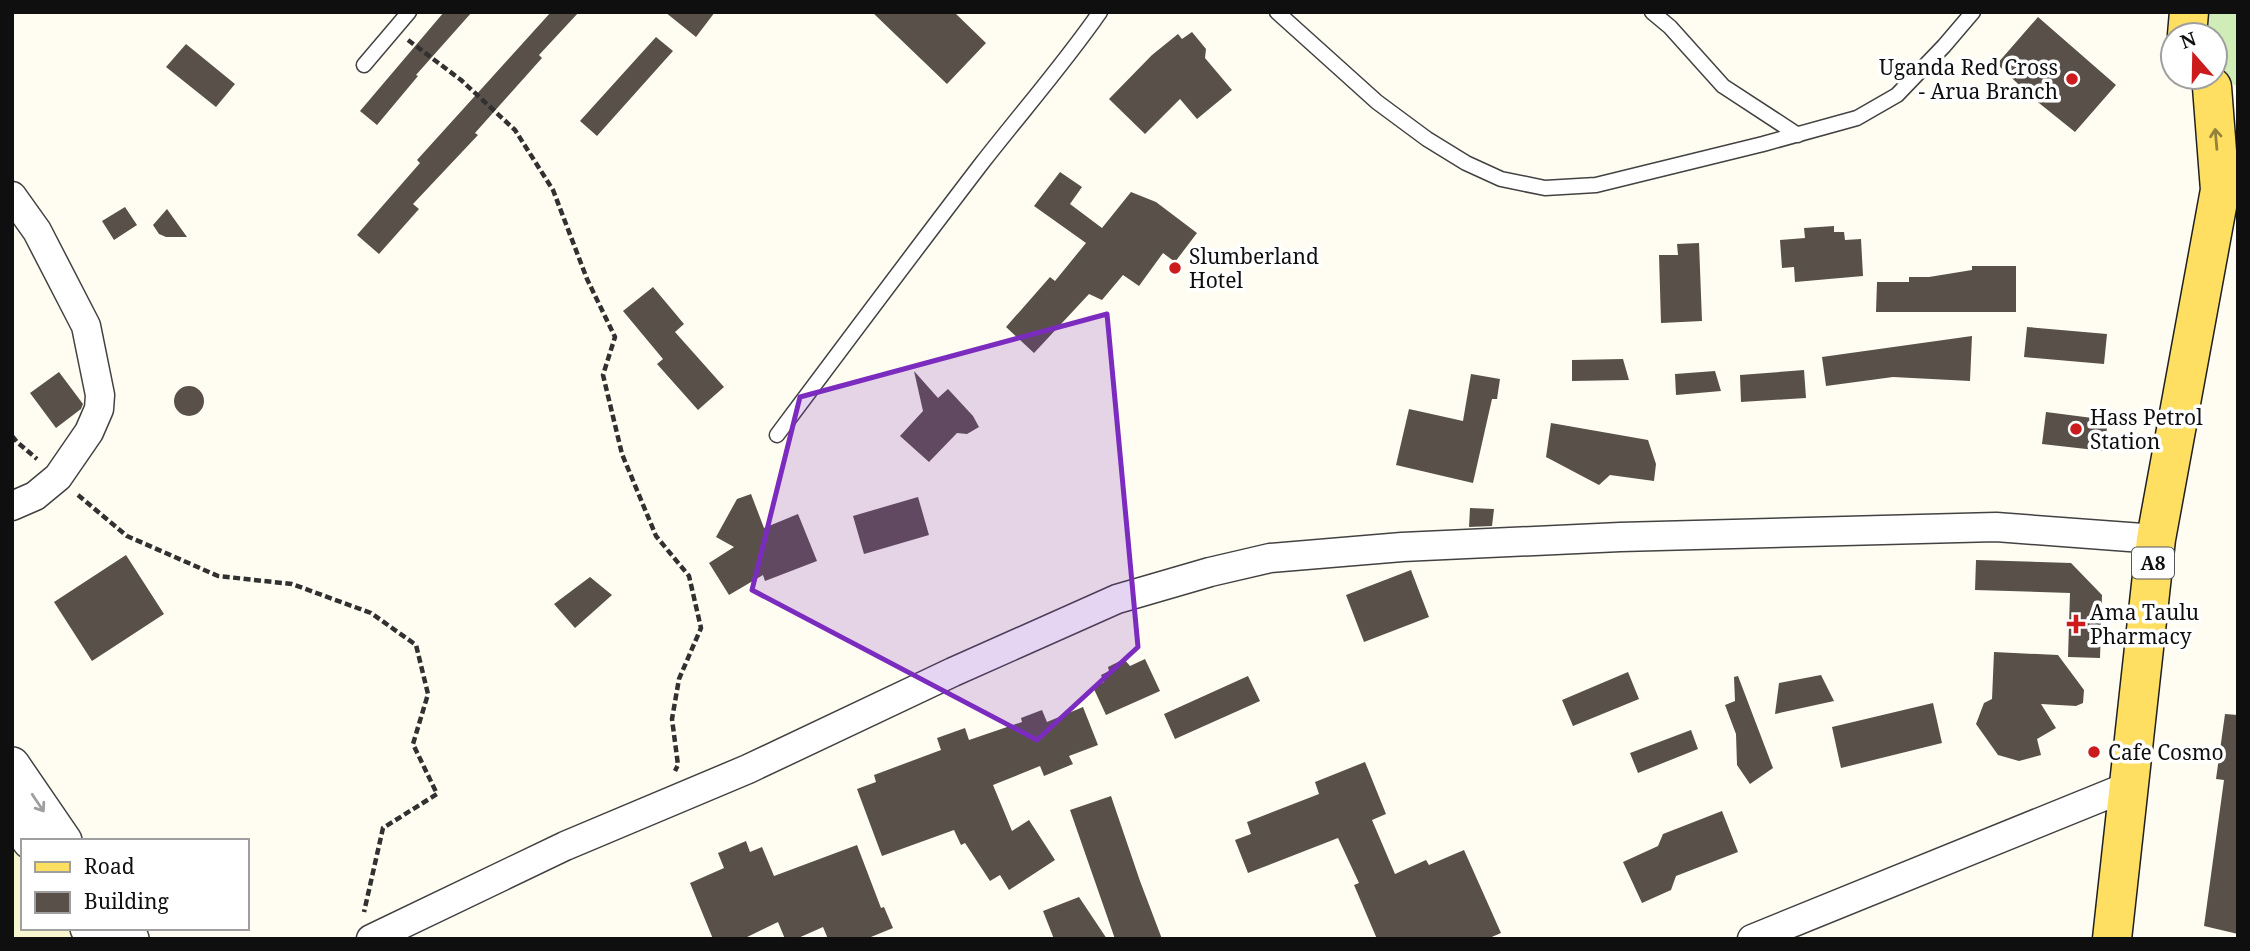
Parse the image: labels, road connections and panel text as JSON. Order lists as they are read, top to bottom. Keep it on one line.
{"streets":{"main road":["A8"]},"places":{"other":["Uganda Red Cross - Arua Branch","Slumberland Hotel","Hass Petrol Station","Cafe Cosmo"],"health":["Ama Taulu Pharmacy"]},"legend":["Road","Building"],"north":"top"}
